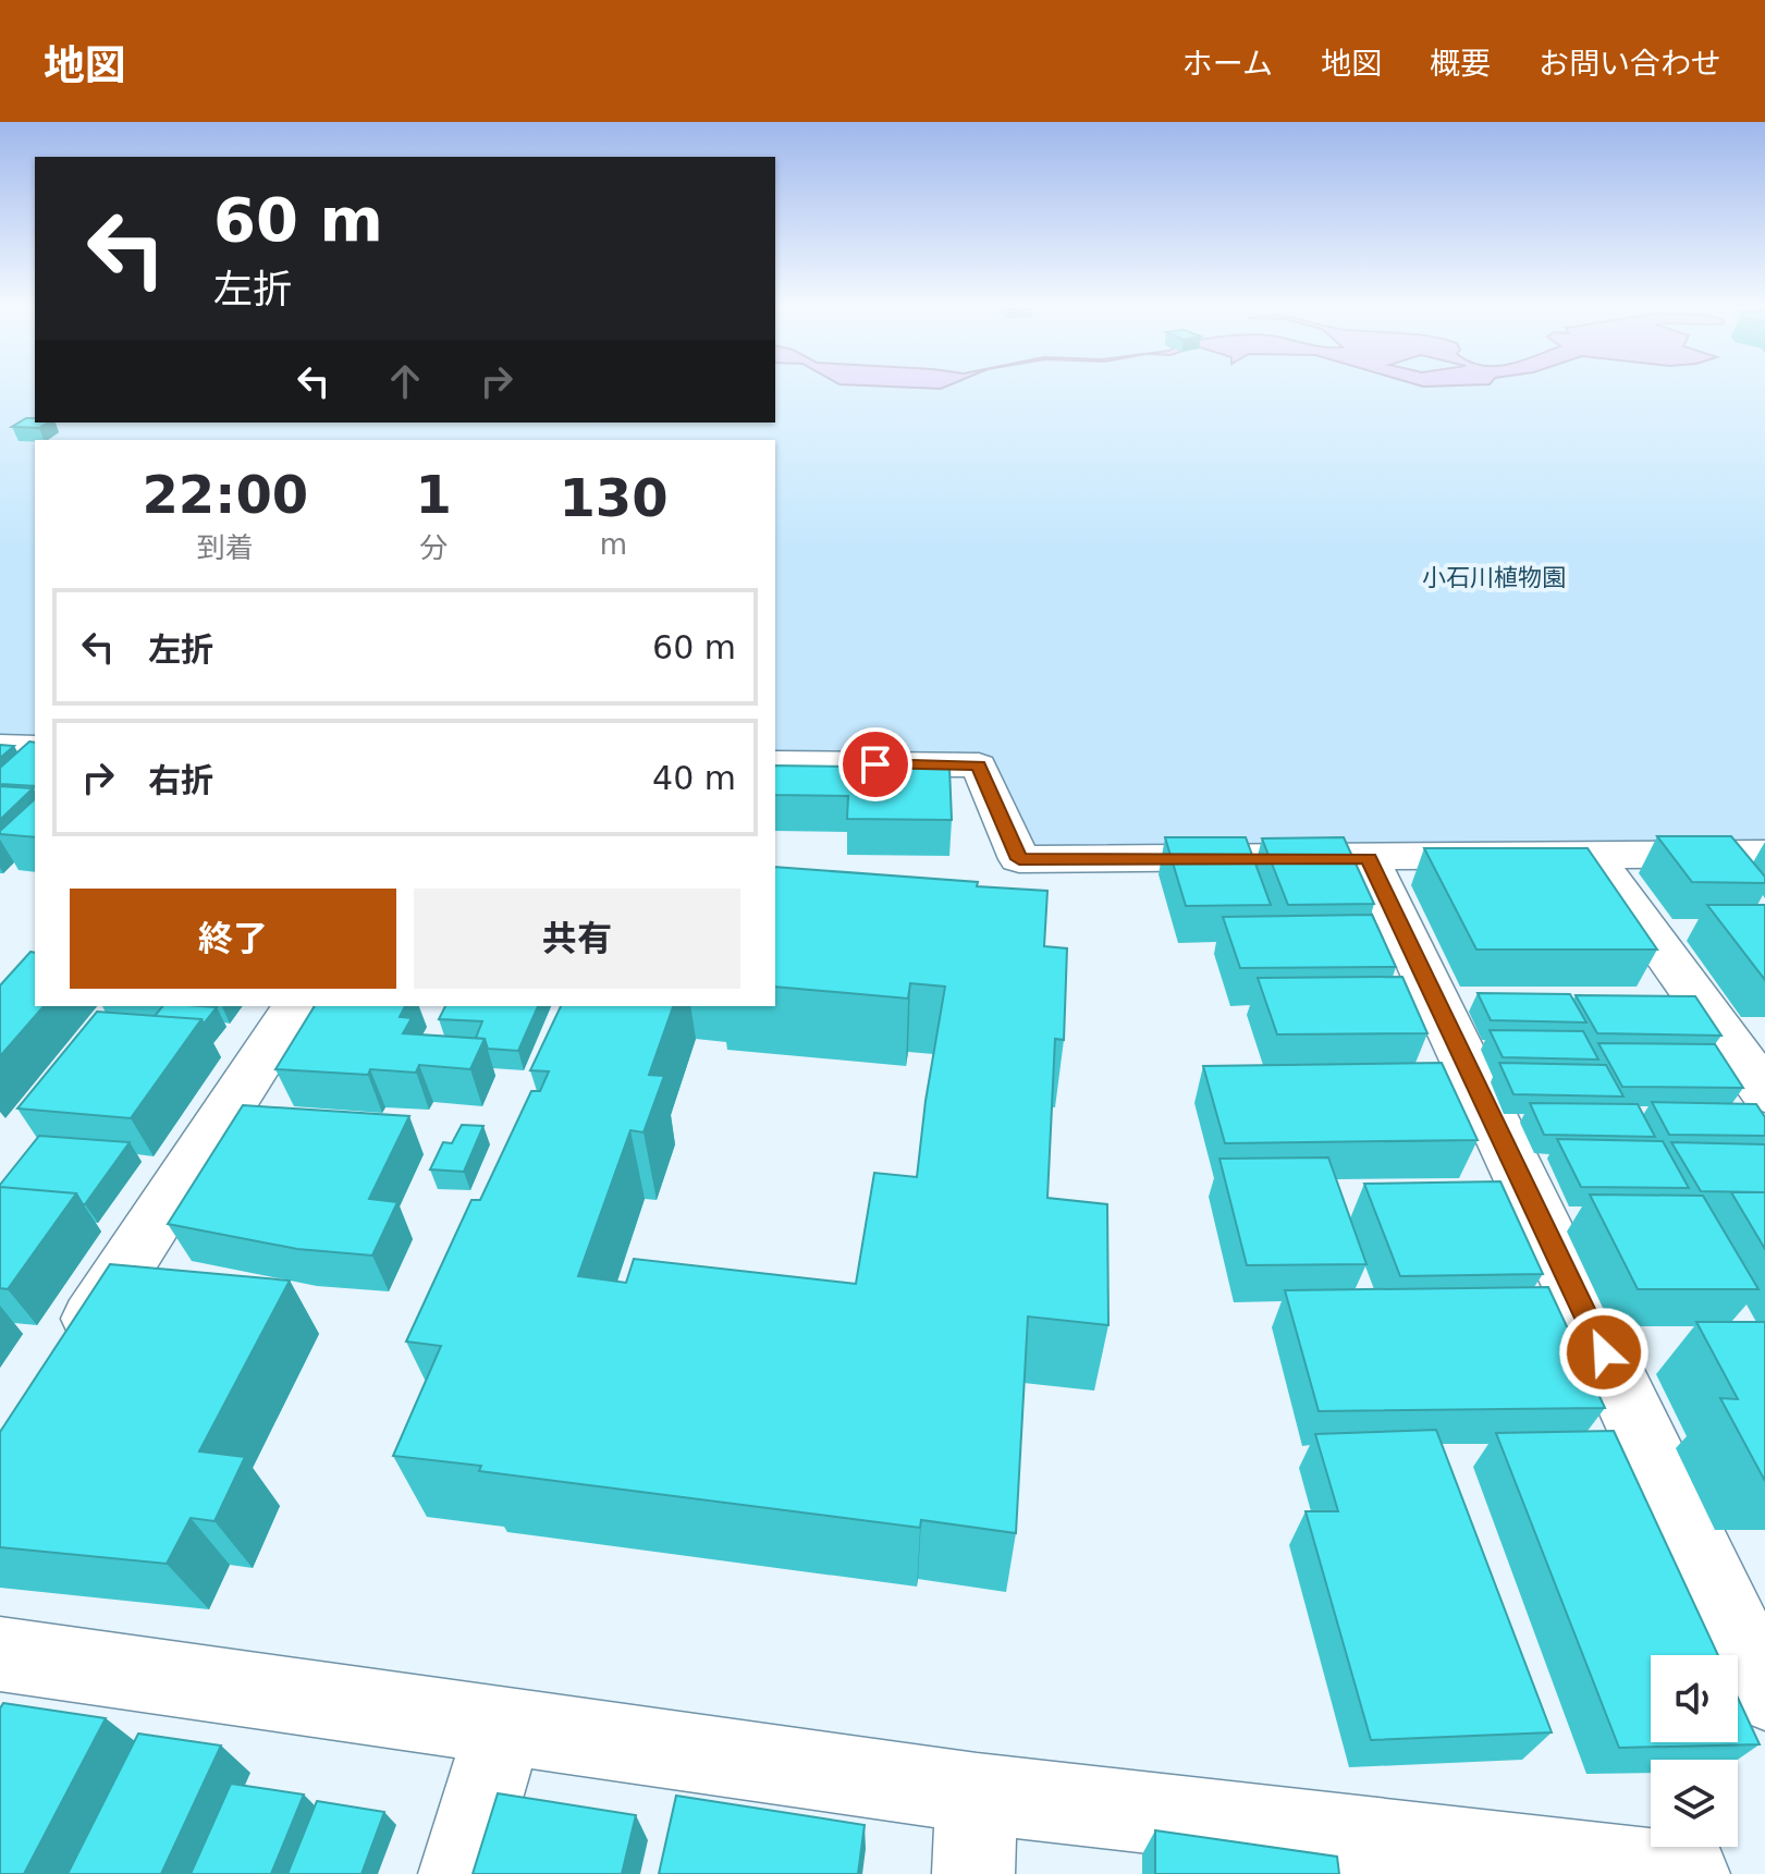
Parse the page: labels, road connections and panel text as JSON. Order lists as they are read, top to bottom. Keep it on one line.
{"parks":["小石川植物園"],"page":{"header":"地図","nav":["ホーム","地図","概要","お問い合わせ"],"turn":["60 m","左折"],"eta":["22:00","到着","1","分","130","m"],"list":[{"name":"左折","value":"60 m"},{"name":"右折","value":"40 m"}],"buttons":["終了","共有"]}}
